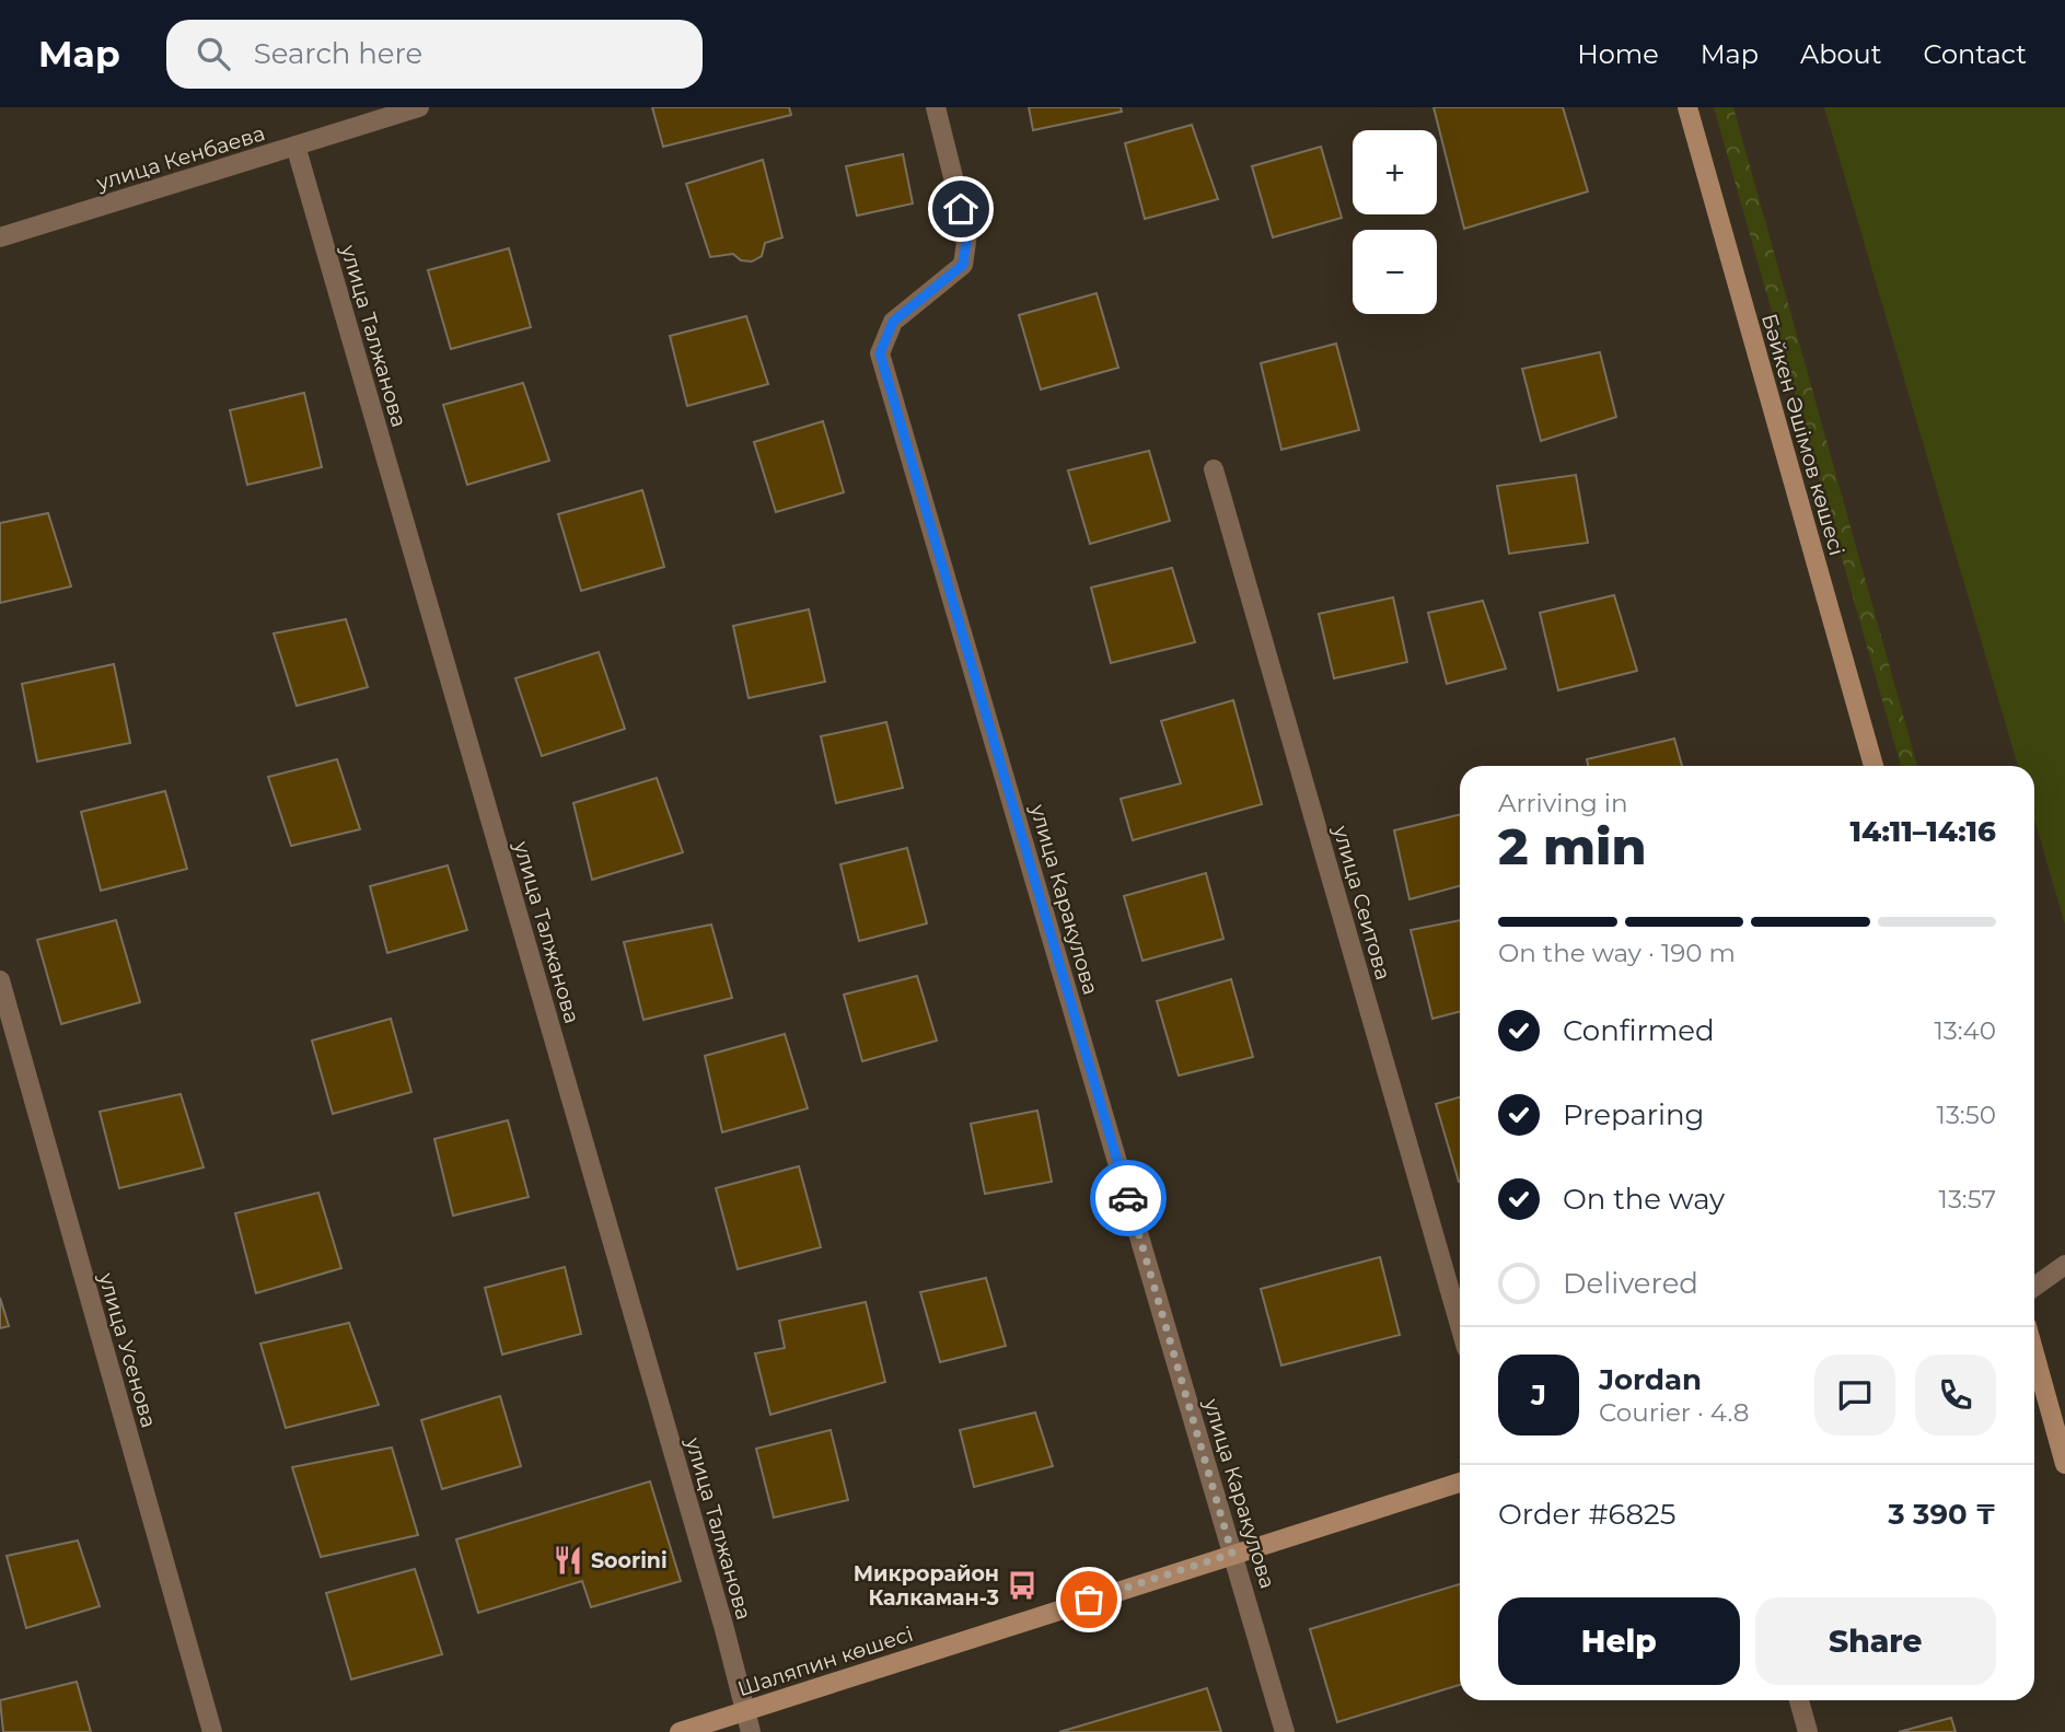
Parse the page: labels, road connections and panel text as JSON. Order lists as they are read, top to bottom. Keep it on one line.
{"streets":{"main road":["Бәйкен Әшімов көшесі","Шаляпин көшесі"],"street":["улица Кенбаева","улица Талжанова","улица Каракулова","улица Сеитова","улица Усенова"]},"crossings":[["улица Кенбаева","улица Талжанова"],["улица Талжанова","Шаляпин көшесі"],["улица Каракулова","Шаляпин көшесі"]],"places":{"restaurant":["Soorini"],"bus stop":["Микрорайон Калкаман-3"]},"page":{"header":"Map","search":"Search here","nav":["Home","Map","About","Contact"],"map_buttons":["+","−"],"heading":["2 min","Arriving in","14:11–14:16"],"panel":["Jordan","Courier · 4.8","Order #6825","3 390 ₸"],"bar":"On the way · 190 m","list":[["Confirmed","13:40"],["Preparing","13:50"],["On the way","13:57"],"Delivered"],"round":"J","buttons":["Help","Share"]}}
